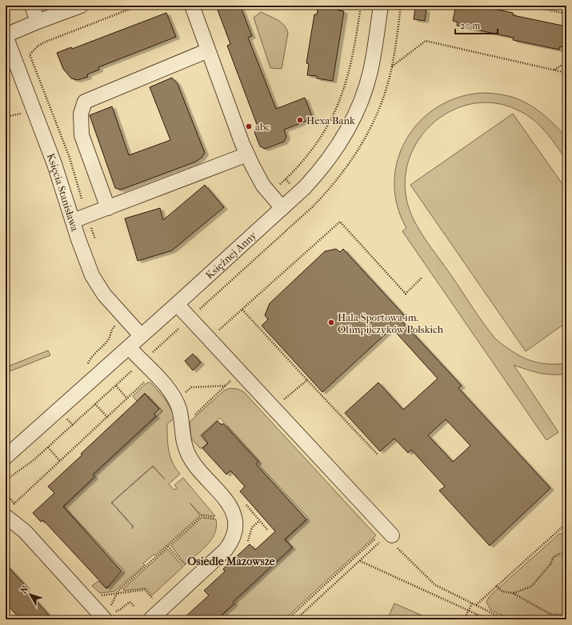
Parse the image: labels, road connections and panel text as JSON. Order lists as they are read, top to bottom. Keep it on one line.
{"streets":{"street":["Księcia Stanisława","Księżnej Anny"]},"crossings":[["Księcia Stanisława","Księżnej Anny"]],"districts":["Osiedle Mazowsze"],"places":["Hexa Bank","abc","Hala Sportowa im. Olimpijczyków Polskich"],"scale_bar":"20 m","north":"top left"}
